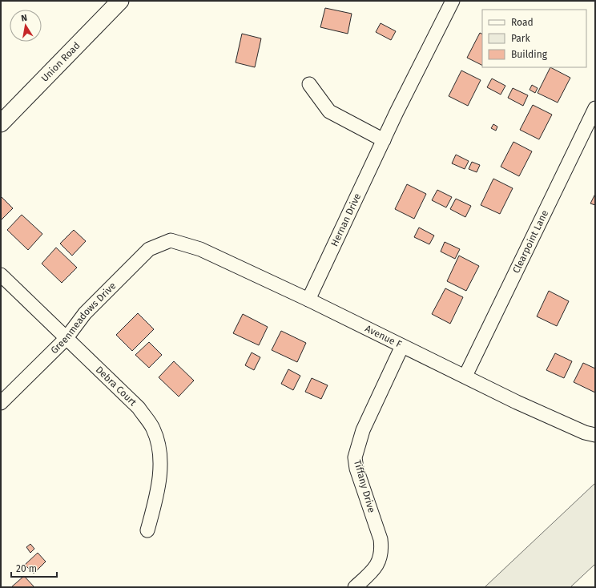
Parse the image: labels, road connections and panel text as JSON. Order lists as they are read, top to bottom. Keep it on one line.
{"streets":{"street":["Union Road","Hernan Drive","Clearpoint Lane","Greenmeadows Drive","Avenue F","Debra Court","Tiffany Drive"]},"crossings":[["Hernan Drive","Avenue F"],["Clearpoint Lane","Avenue F"],["Greenmeadows Drive","Avenue F"],["Greenmeadows Drive","Debra Court"],["Avenue F","Tiffany Drive"]],"legend":["Road","Park","Building"],"scale_bar":"20 m","north":"top"}
